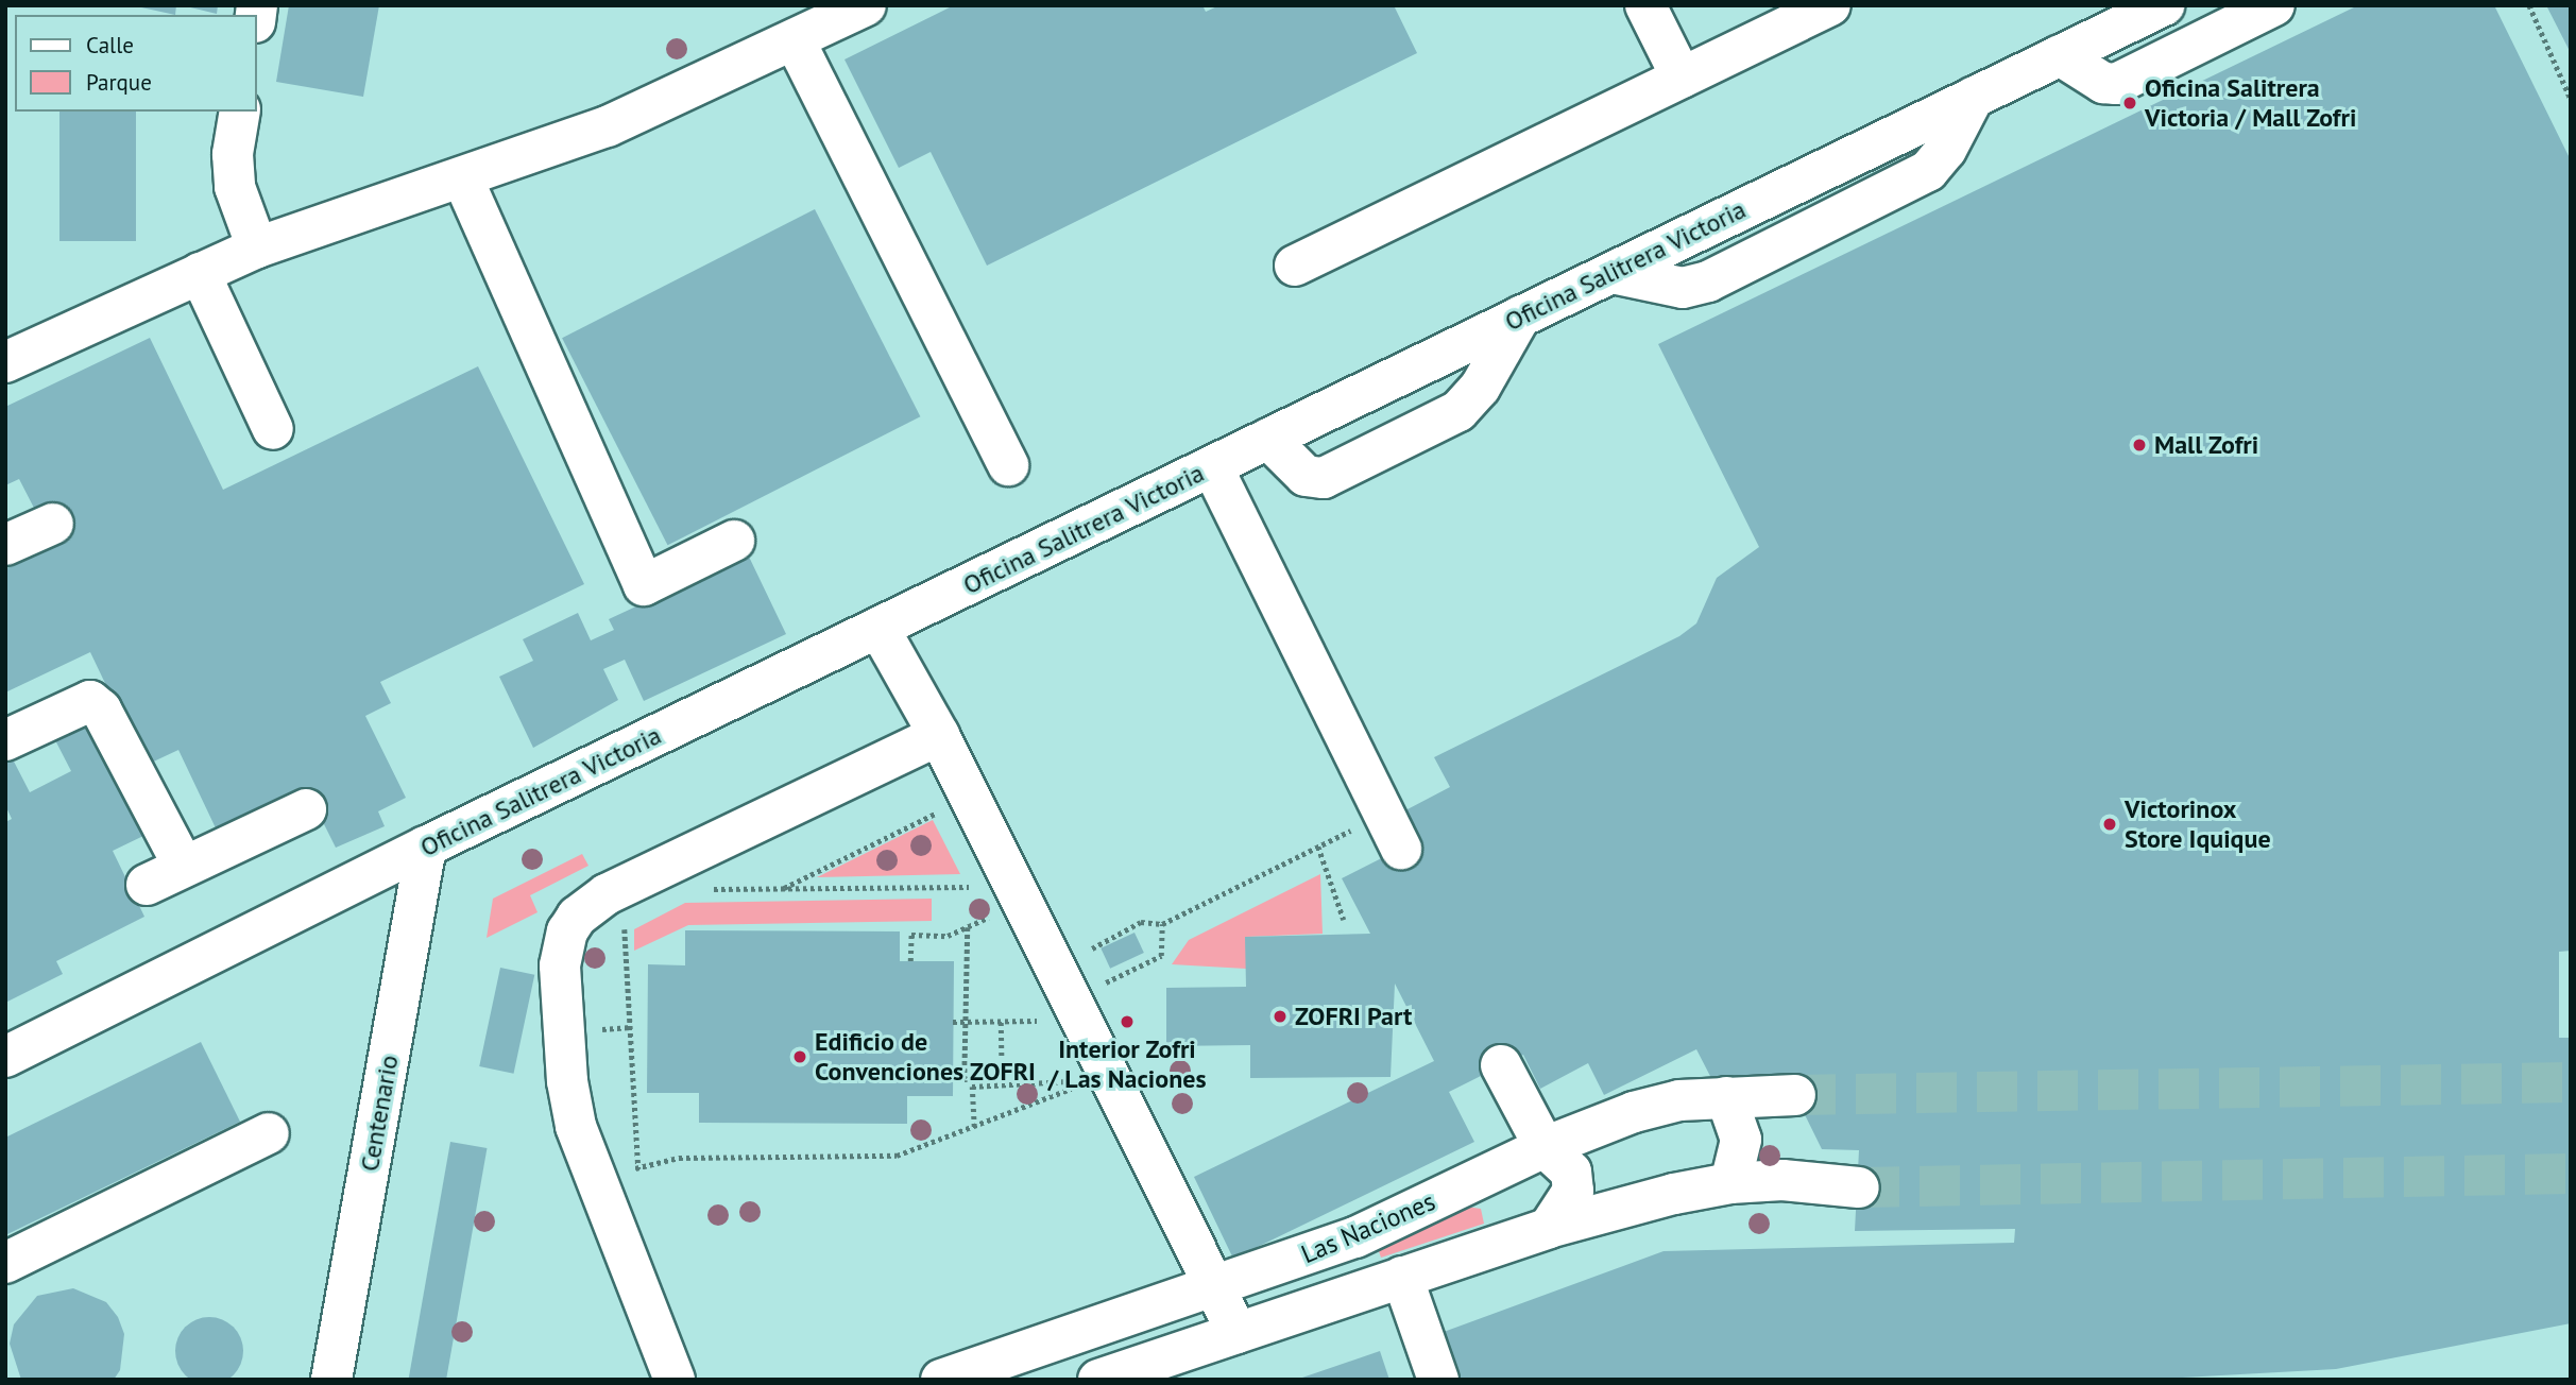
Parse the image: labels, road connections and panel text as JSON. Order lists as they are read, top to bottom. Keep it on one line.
{"streets":{"street":["Oficina Salitrera Victoria","Centenario","Las Naciones"]},"crossings":[["Oficina Salitrera Victoria","Centenario"]],"places":["Oficina Salitrera Victoria / Mall Zofri","Mall Zofri","Victorinox Store Iquique","ZOFRI Part","Interior Zofri / Las Naciones","Edificio de Convenciones ZOFRI"],"legend":["Calle","Parque"]}
